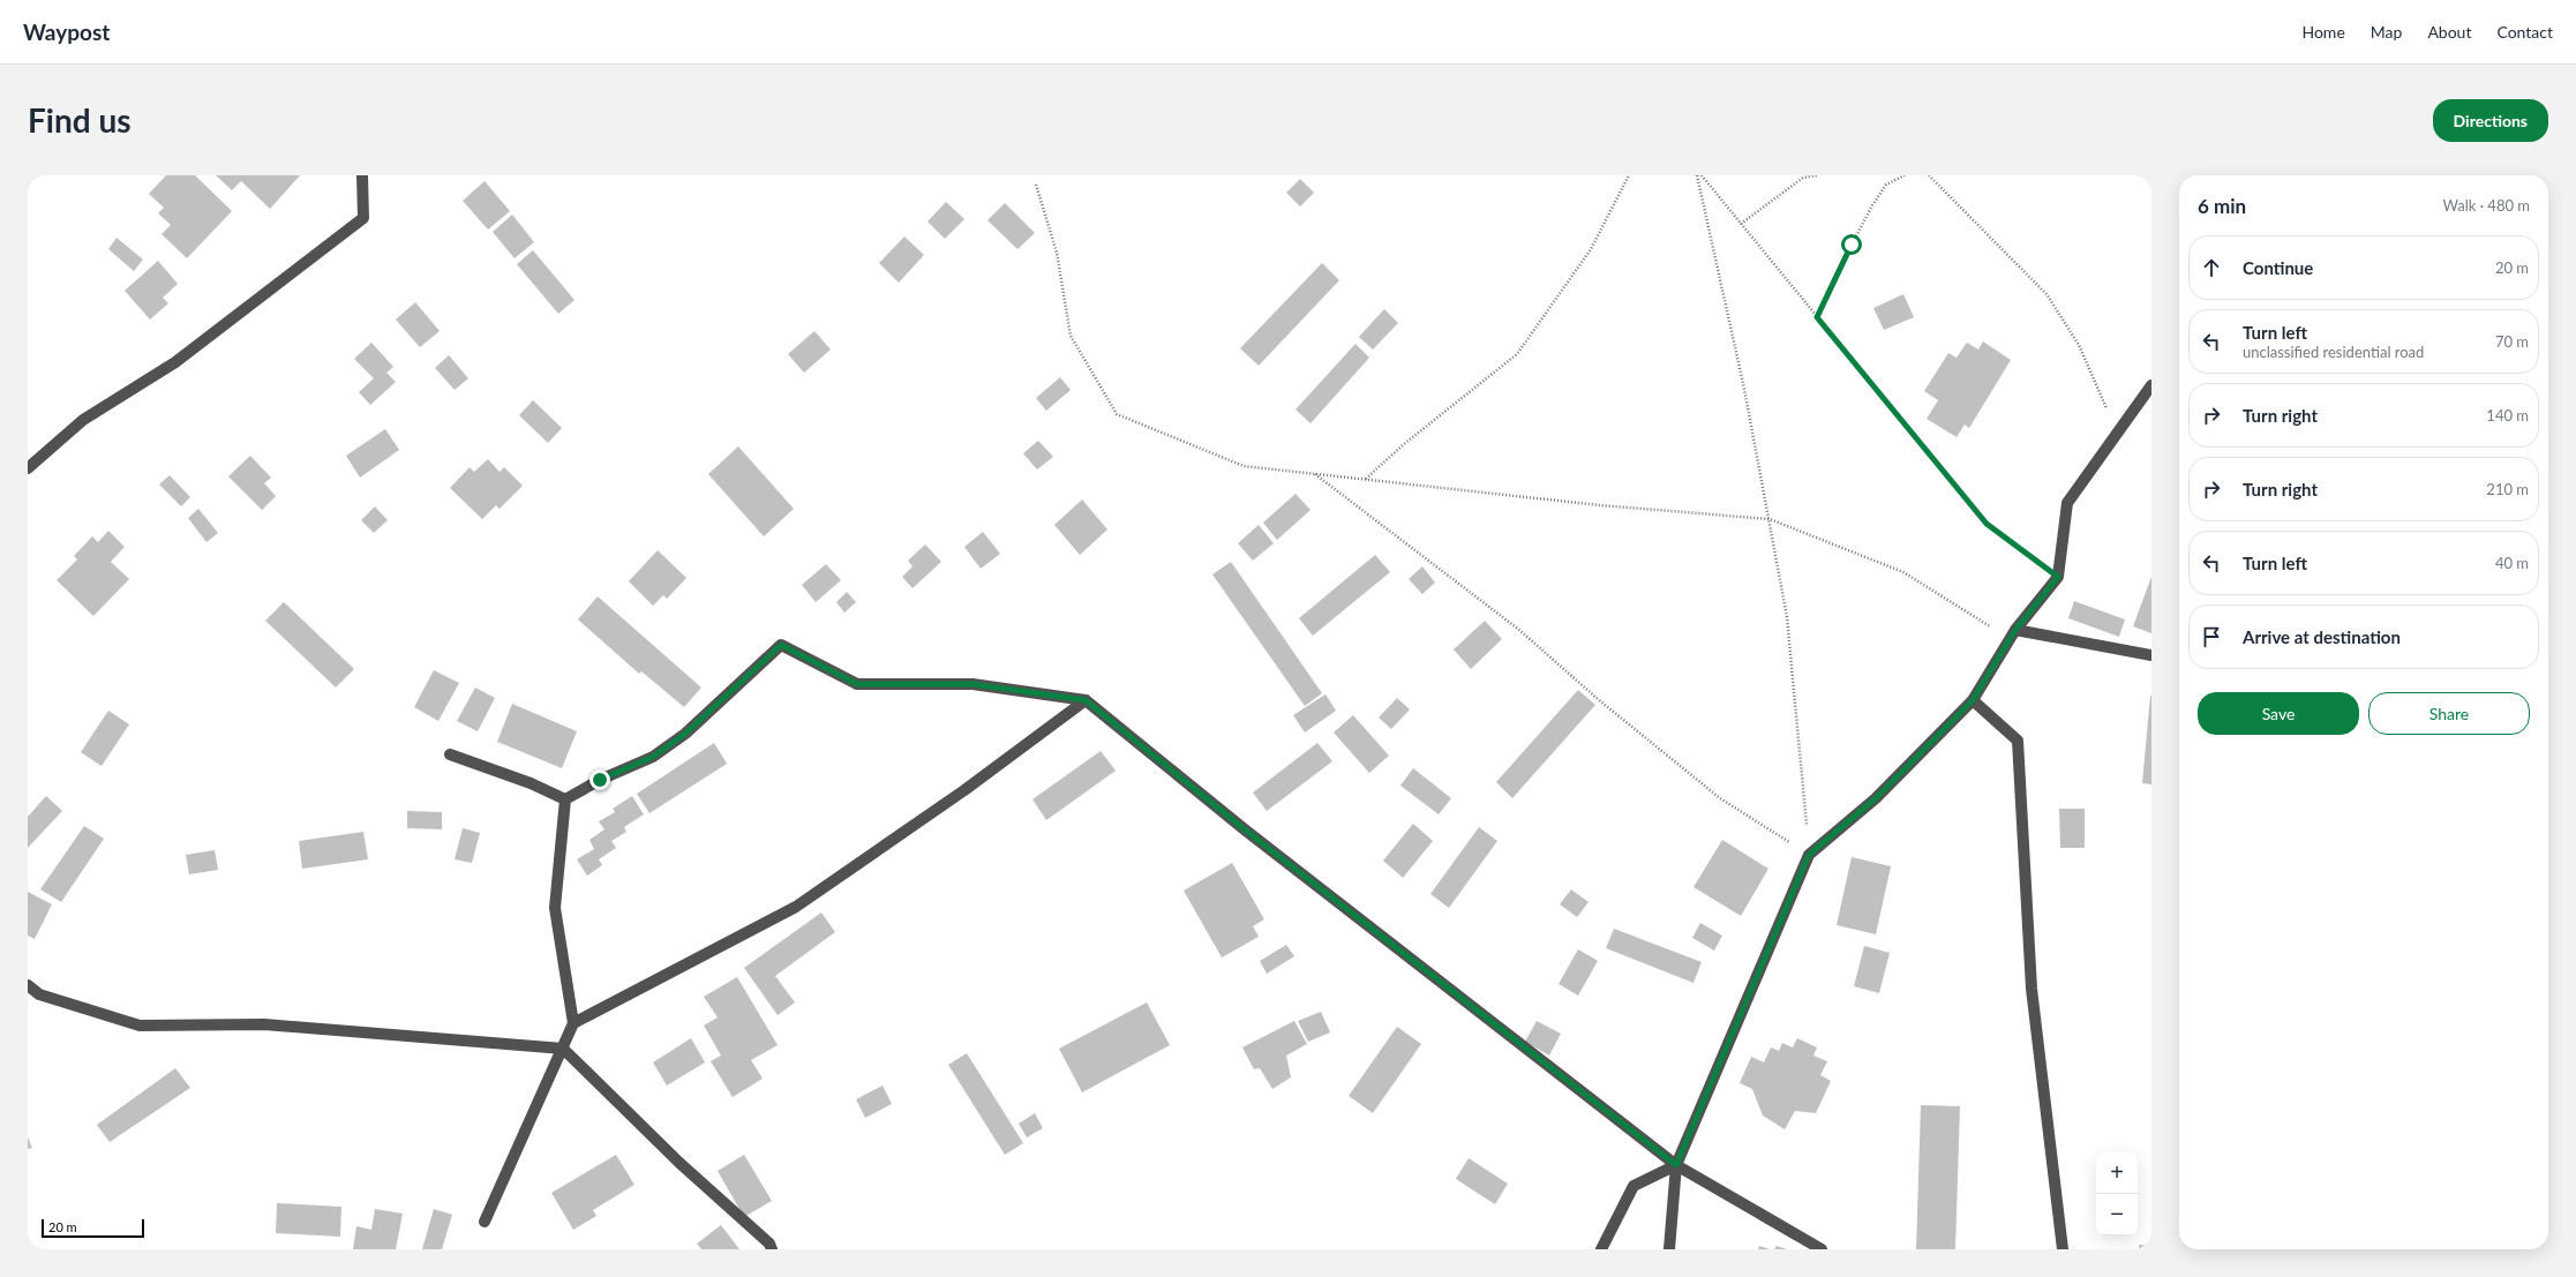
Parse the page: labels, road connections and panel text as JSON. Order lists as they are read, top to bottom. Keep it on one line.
{"scale_bar":"20 m","page":{"header":"Waypost","nav":["Home","Map","About","Contact"],"buttons":["Directions",["Save","Share"]],"title":"Find us","heading":["6 min","Walk · 480 m"],"list":[["Continue","20 m"],["Turn left","unclassified residential road","70 m"],["Turn right","140 m"],["Turn right","210 m"],["Turn left","40 m"],"Arrive at destination"],"map_buttons":["+","−"],"scale":"20 m"}}
